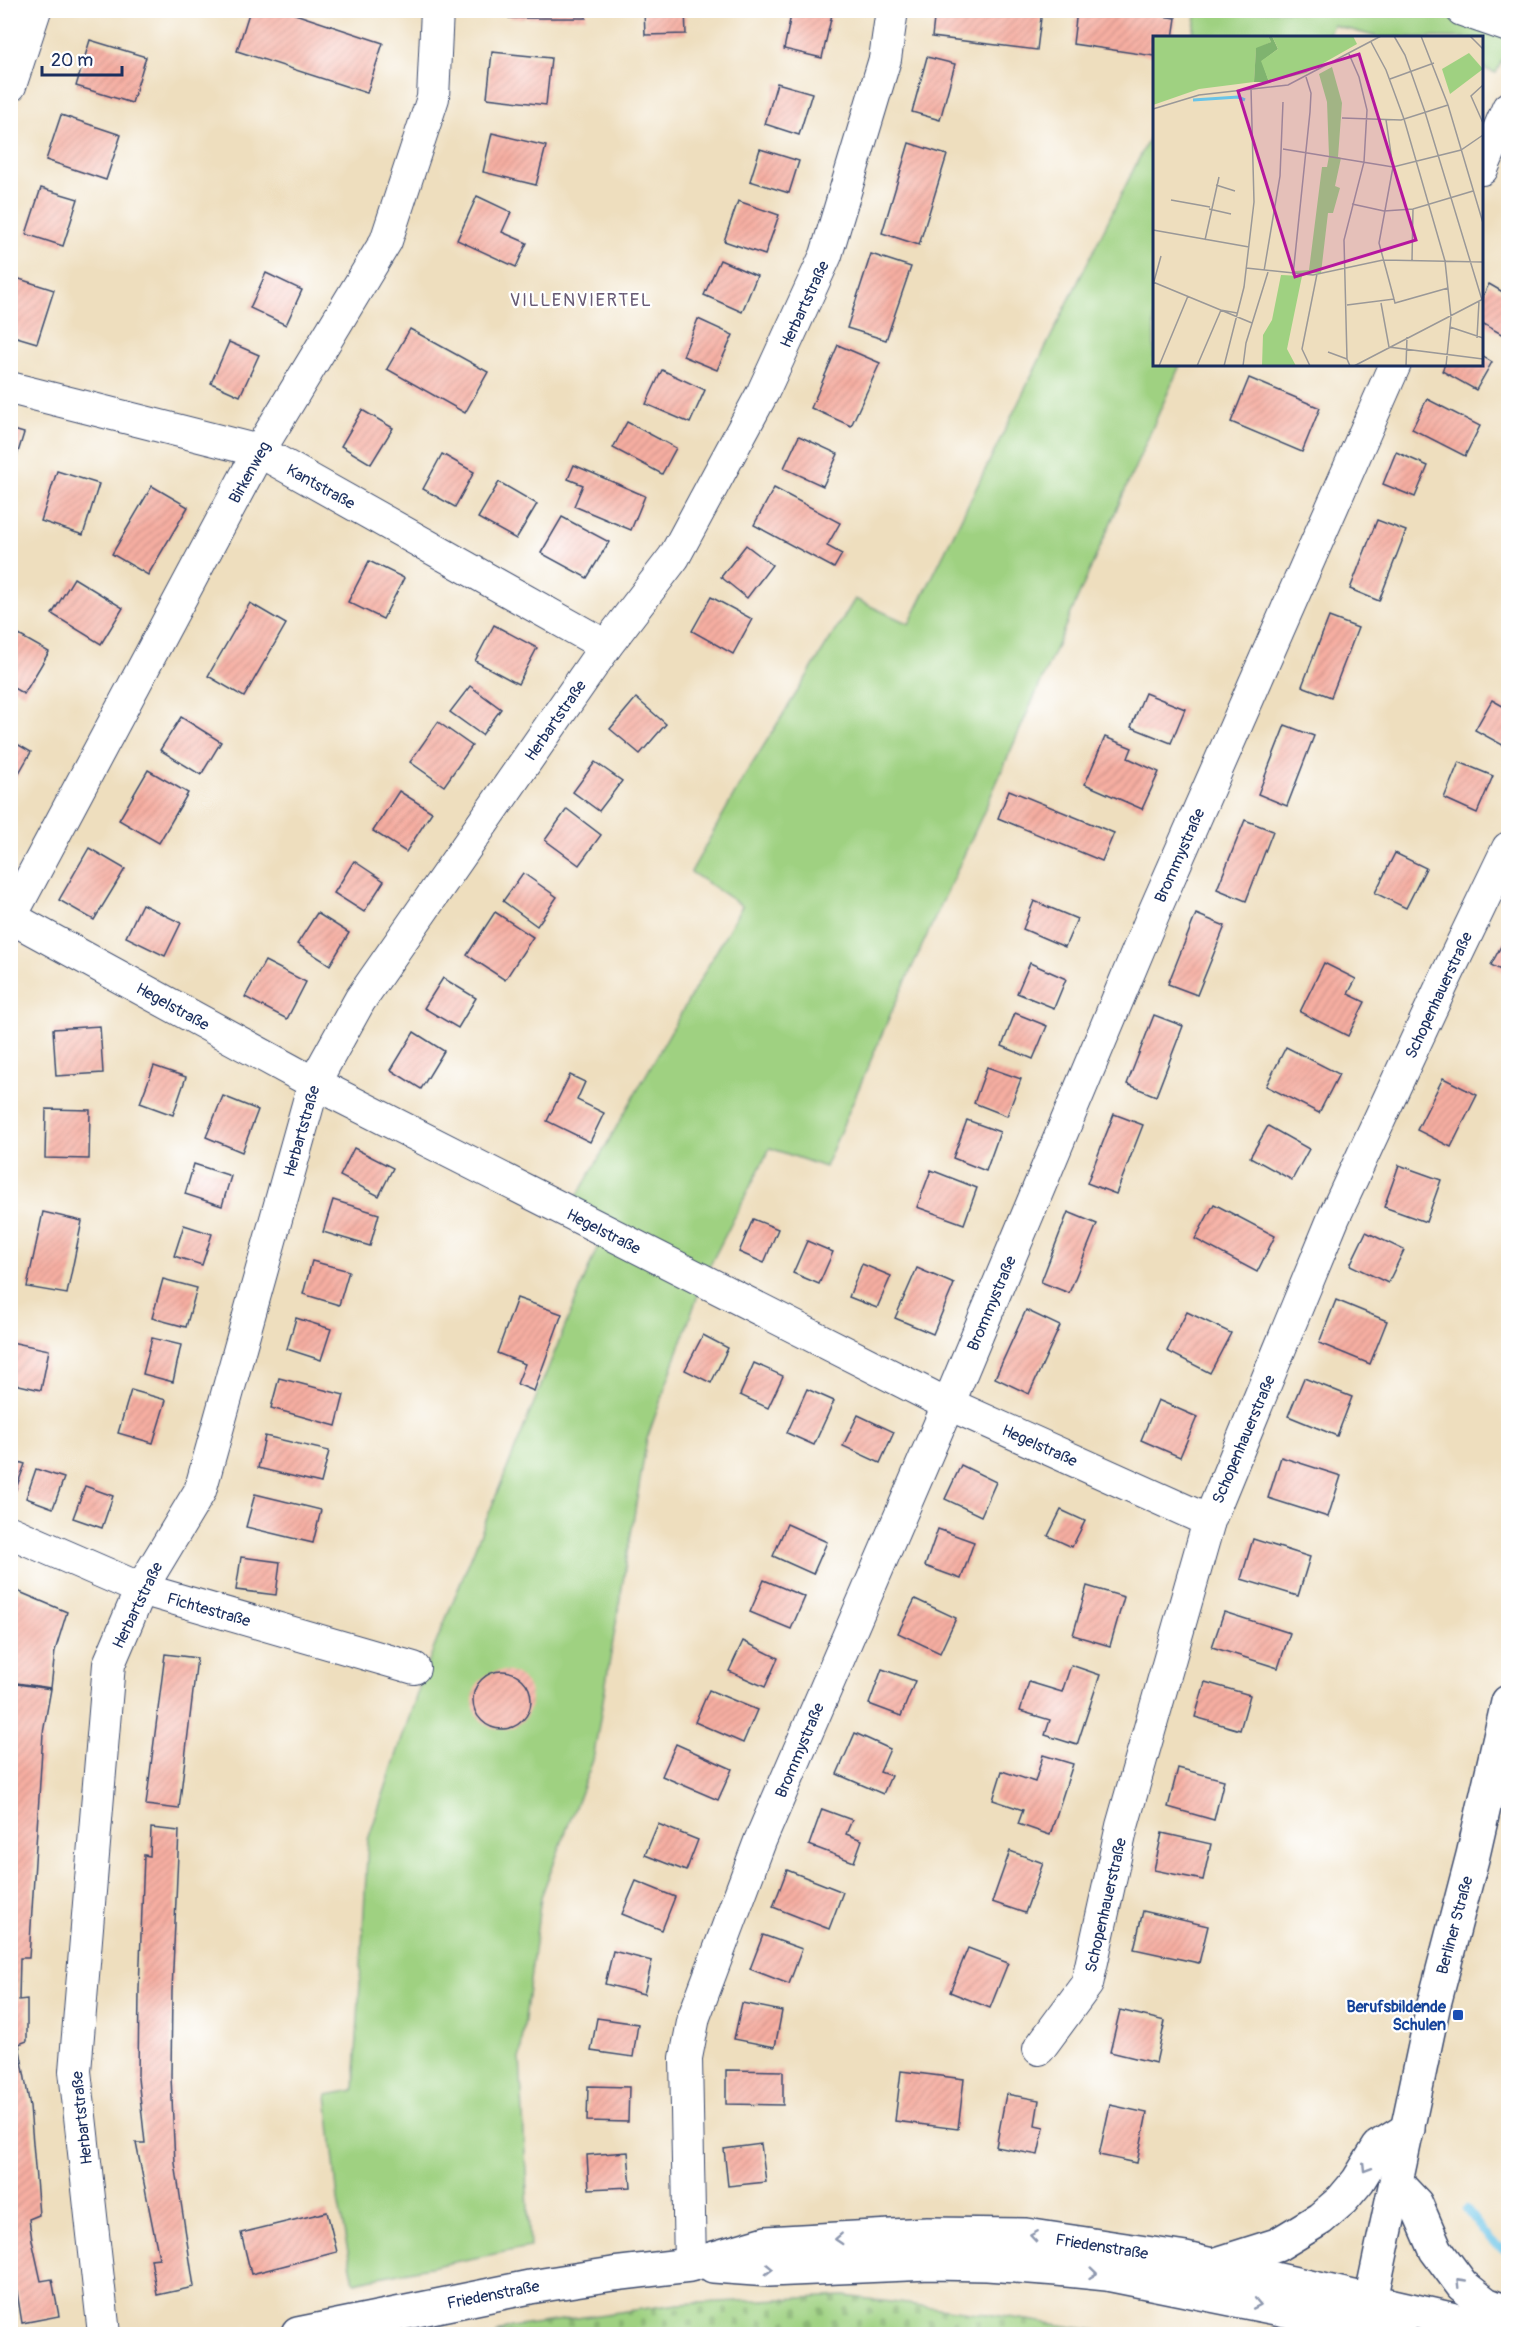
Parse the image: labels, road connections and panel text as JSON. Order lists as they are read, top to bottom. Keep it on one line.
{"streets":{"main road":["Berliner Straße","Friedenstraße"],"street":["Herbartstraße","Birkenweg","Kantstraße","Brommystraße","Schopenhauerstraße","Hegelstraße","Fichtestraße"]},"crossings":[["Herbartstraße","Kantstraße"],["Herbartstraße","Hegelstraße"],["Herbartstraße","Fichtestraße"],["Birkenweg","Kantstraße"],["Birkenweg","Hegelstraße"],["Brommystraße","Hegelstraße"],["Brommystraße","Friedenstraße"],["Schopenhauerstraße","Hegelstraße"],["Berliner Straße","Friedenstraße"]],"districts":["VILLENVIERTEL"],"places":{"transit":["Berufsbildende Schulen"]},"scale_bar":"20 m"}
